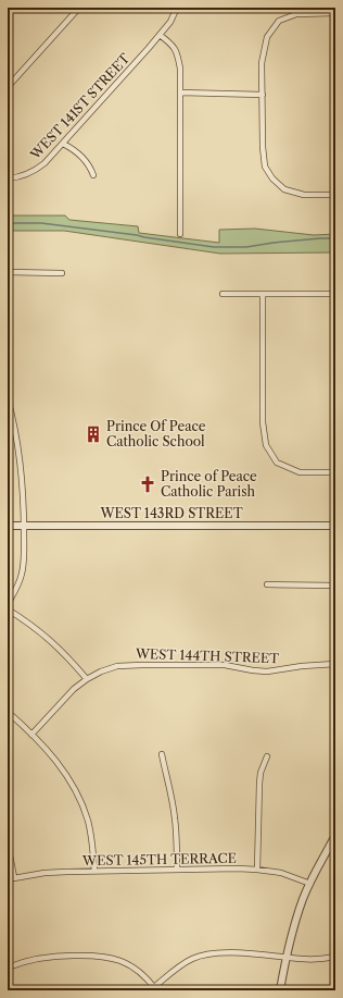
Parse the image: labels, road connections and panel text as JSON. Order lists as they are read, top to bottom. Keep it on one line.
{"streets":{"street":["WEST 141ST STREET","WEST 143RD STREET","WEST 144TH STREET","WEST 145TH TERRACE"]},"places":{"building":["Prince Of Peace Catholic School"],"church":["Prince of Peace Catholic Parish"]}}
